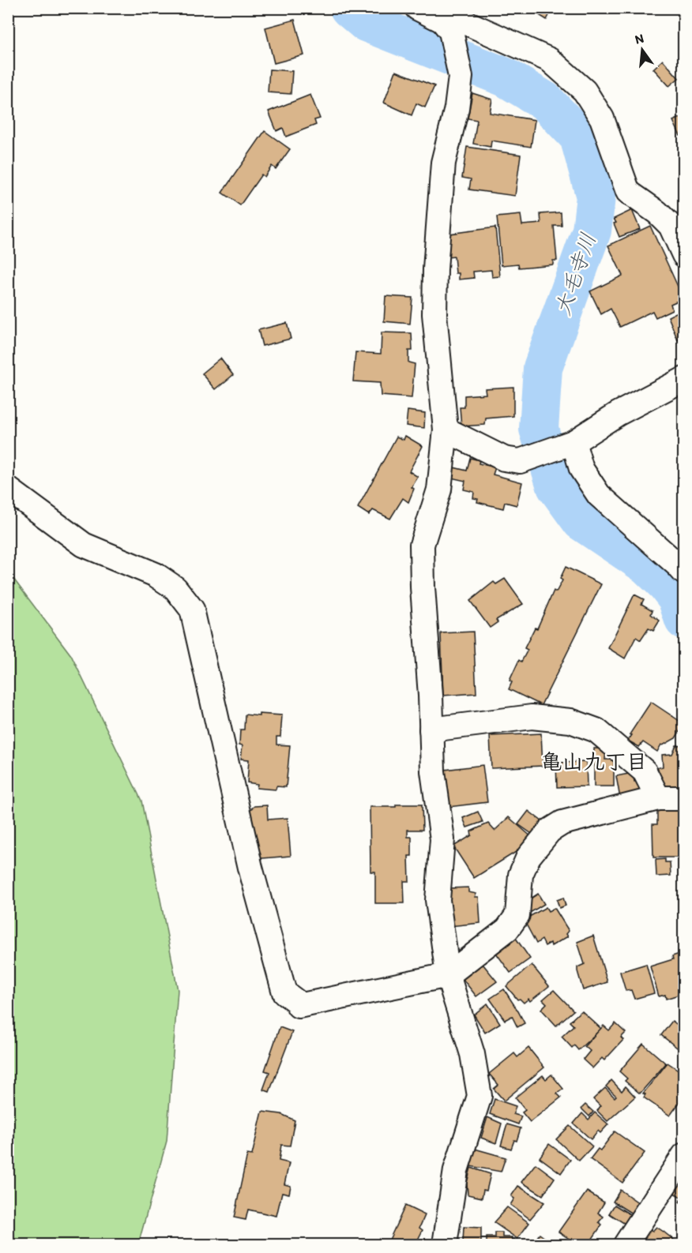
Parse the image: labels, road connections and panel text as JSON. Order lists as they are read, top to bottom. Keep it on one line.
{"districts":["亀山九丁目"],"water":["大毛寺川"],"north":"top"}
